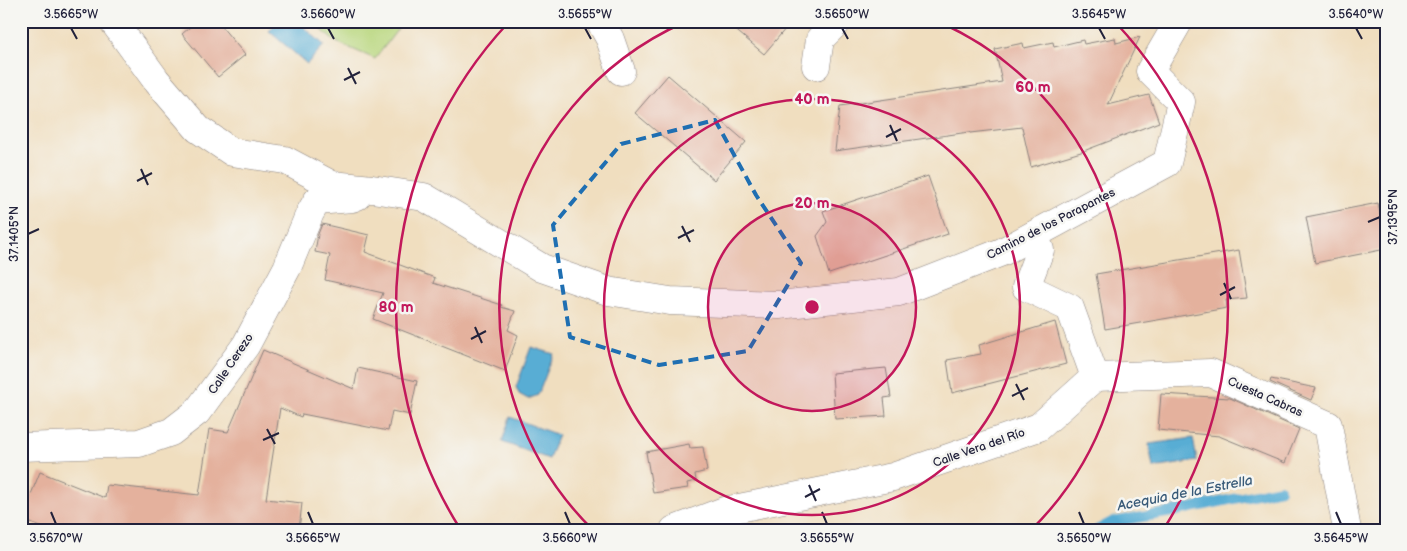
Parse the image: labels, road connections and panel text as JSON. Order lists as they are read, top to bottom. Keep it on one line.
{"streets":{"street":["Camino de los Parapantes","Calle Cerezo","Cuesta Cabras","Calle Vera del Río"]},"crossings":[["Camino de los Parapantes","Calle Cerezo"],["Cuesta Cabras","Calle Vera del Río"]],"water":["Acequia de la Estrella"],"coordinates":["3.5665°W","3.5660°W","3.5655°W","3.5650°W","3.5645°W","3.5640°W","37.1395°N","37.1405°N","3.5670°W"],"rings":["60 m","40 m","20 m","80 m"]}
